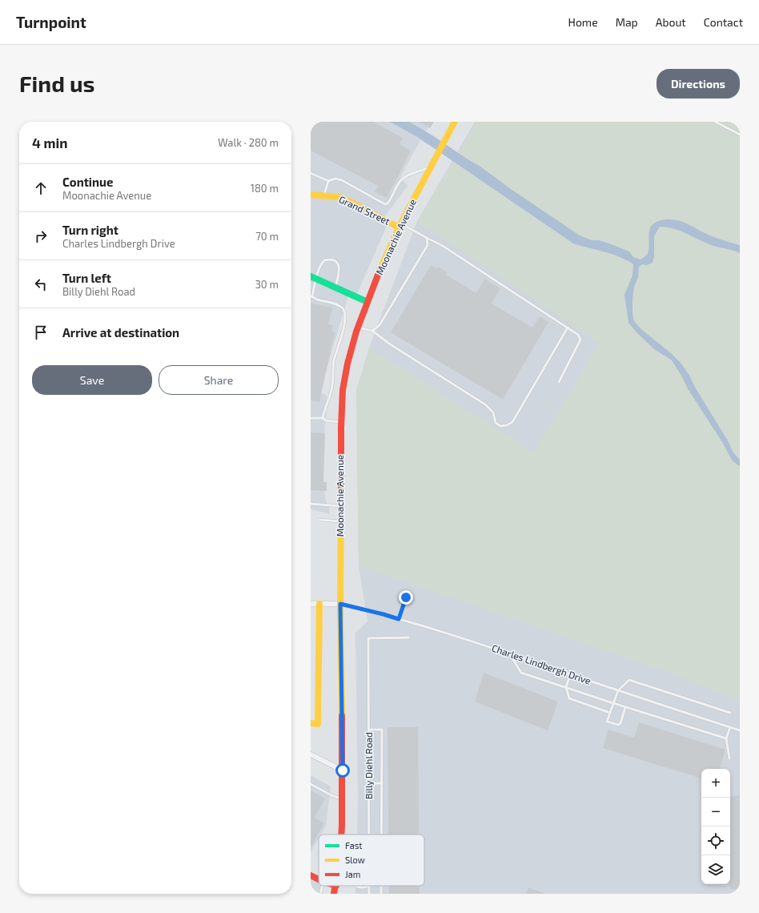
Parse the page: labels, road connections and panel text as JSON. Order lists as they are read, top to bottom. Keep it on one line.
{"streets":{"main road":["Grand Street","Moonachie Avenue"],"lane":["Charles Lindbergh Drive","Billy Diehl Road"]},"crossings":[["Grand Street","Moonachie Avenue"],["Moonachie Avenue","Charles Lindbergh Drive"]],"legend":["Fast","Slow","Jam"],"page":{"header":"Turnpoint","nav":["Home","Map","About","Contact"],"buttons":["Directions",["Save","Share"]],"title":"Find us","heading":["4 min","Walk · 280 m"],"list":[["Continue","Moonachie Avenue","180 m"],["Turn right","Charles Lindbergh Drive","70 m"],["Turn left","Billy Diehl Road","30 m"],"Arrive at destination"],"map_buttons":["+","−"]}}
